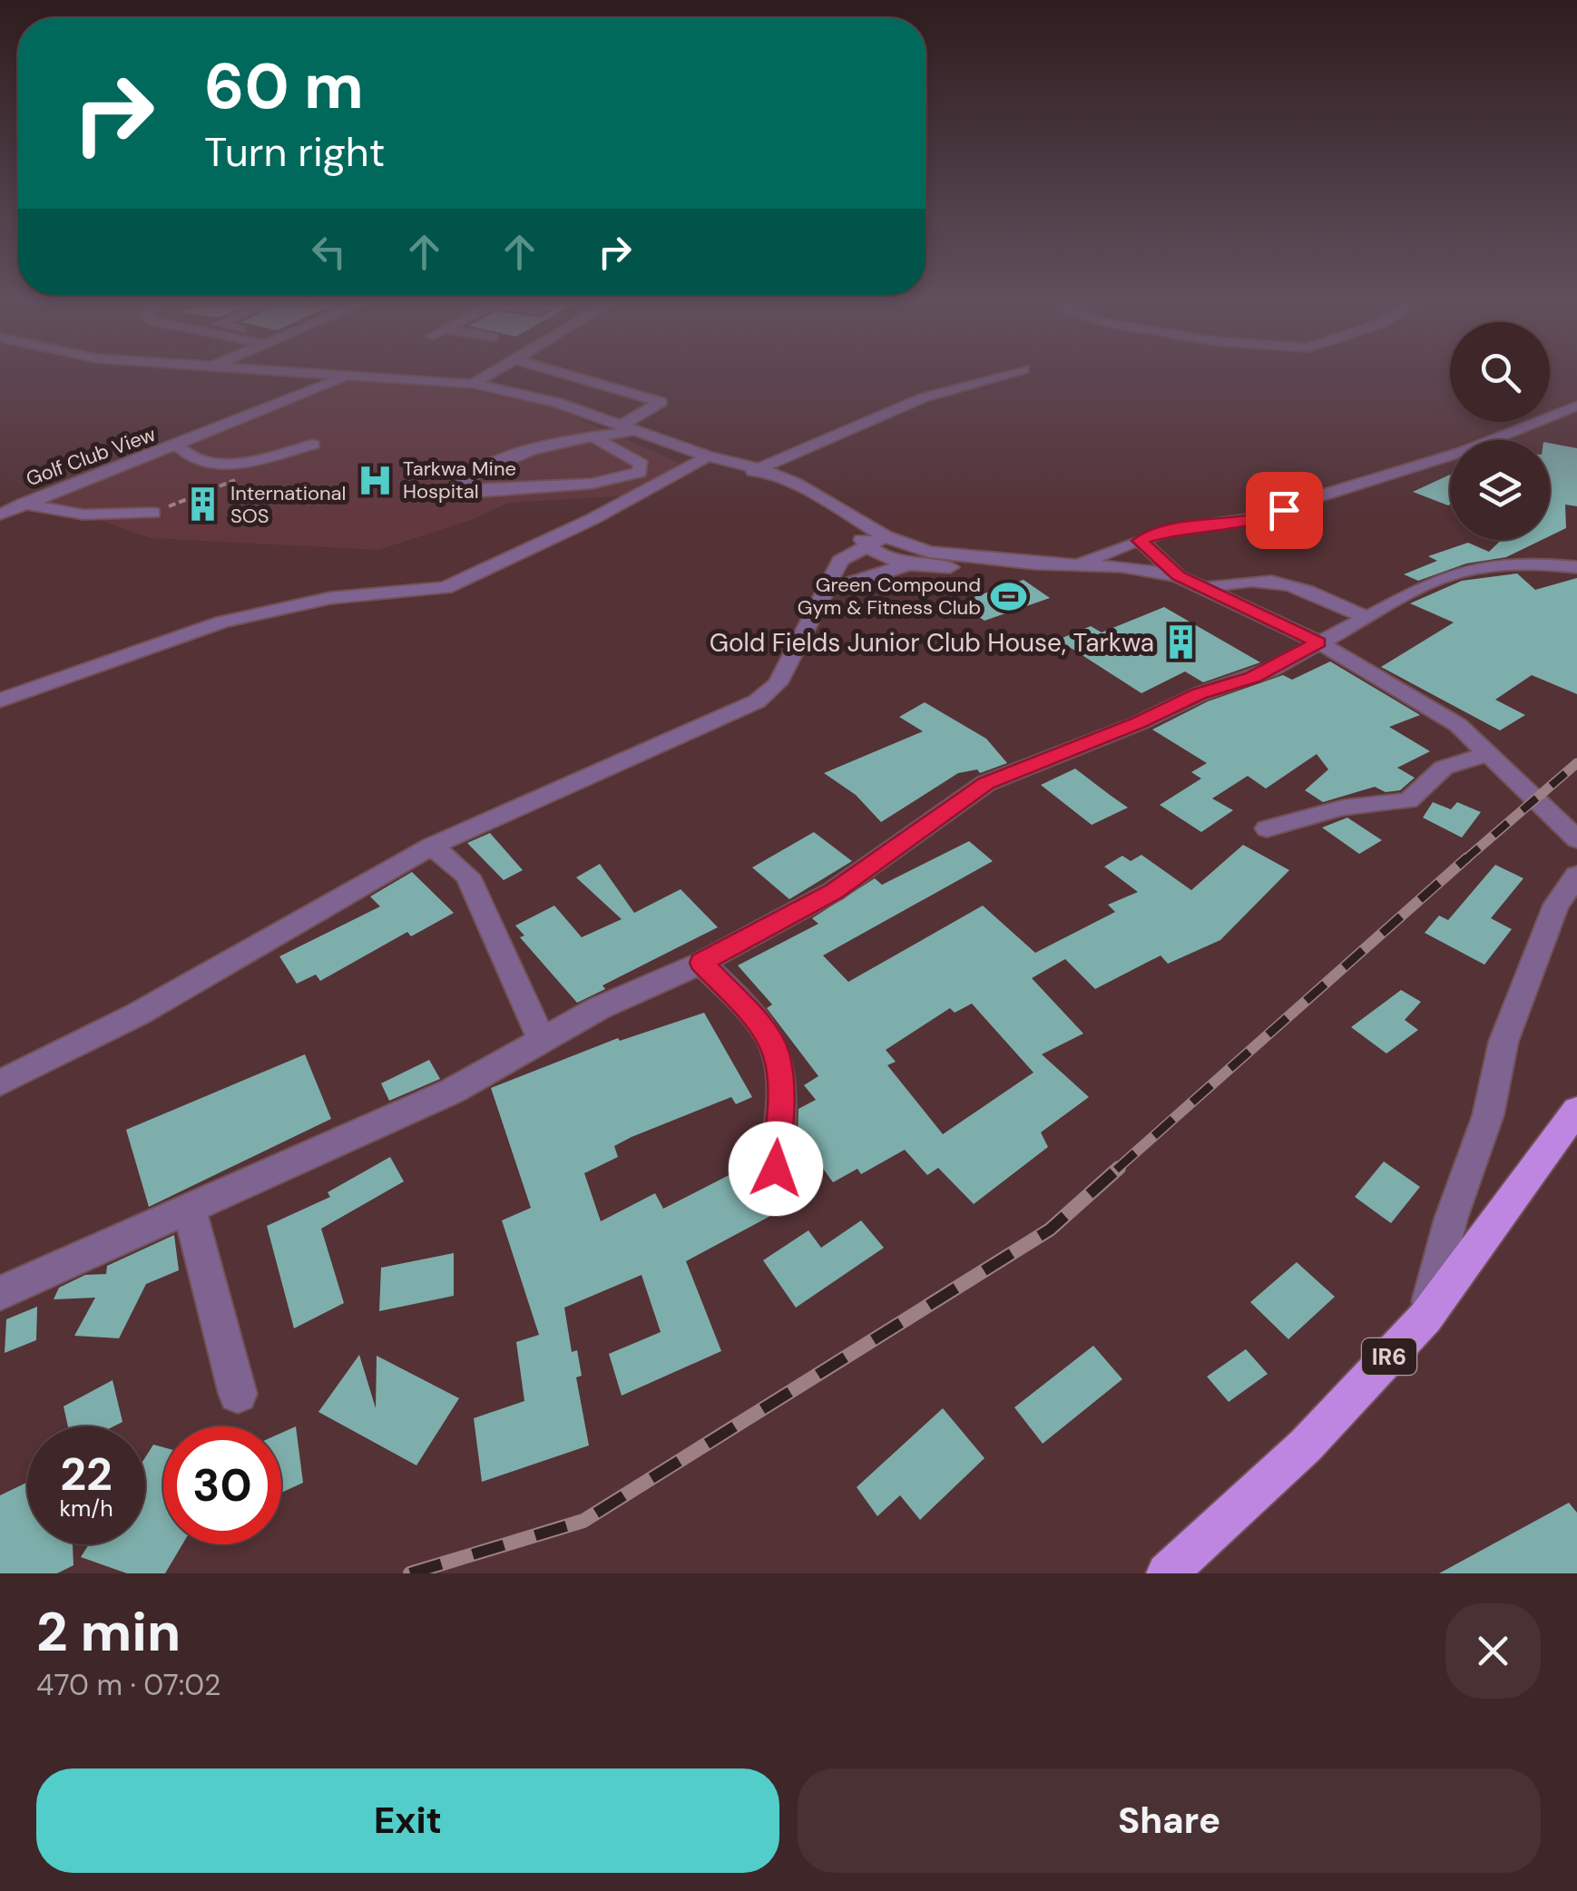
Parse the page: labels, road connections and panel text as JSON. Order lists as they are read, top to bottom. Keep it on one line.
{"streets":{"main road":["IR6"],"street":["Golf Club View"]},"places":{"hospital":["Tarkwa Mine Hospital"],"building":["International SOS","Gold Fields Junior Club House, Tarkwa"],"sports":["Green Compound Gym & Fitness Club"]},"page":{"turn":["60 m","Turn right"],"speed":"22 km/h","limit":"30","heading":["2 min","470 m · 07:02"],"buttons":["Exit","Share"]}}
